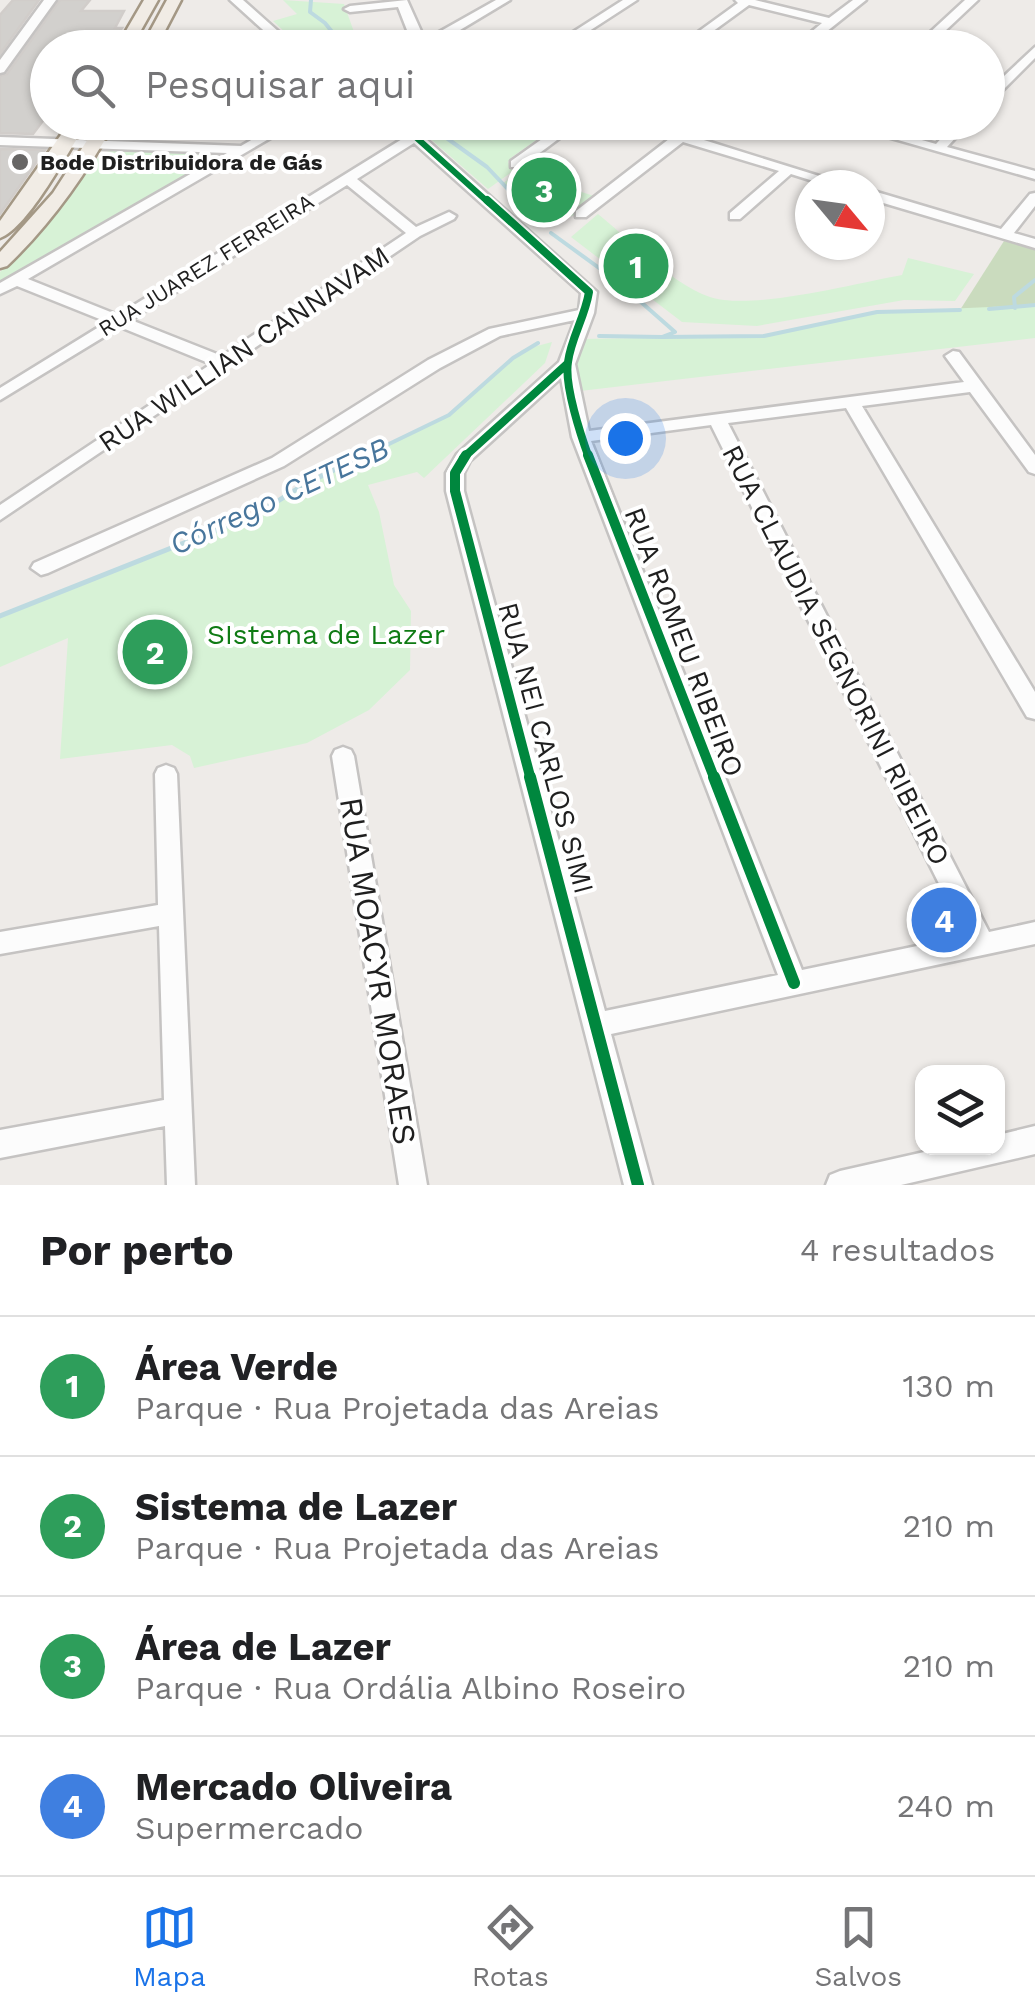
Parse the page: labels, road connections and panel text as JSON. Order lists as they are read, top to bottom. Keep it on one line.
{"streets":{"street":["RUA JUAREZ FERREIRA","RUA WILLIAN CANNAVAM","RUA ROMEU RIBEIRO","RUA CLAUDIA SEGNORINI RIBEIRO","RUA NEI CARLOS SIMI","RUA MOACYR MORAES"]},"crossings":[["RUA JUAREZ FERREIRA","RUA WILLIAN CANNAVAM"],["RUA ROMEU RIBEIRO","RUA NEI CARLOS SIMI"]],"water":["Córrego CETESB"],"parks":["SIstema de Lazer"],"places":["Bode Distribuidora de Gás"],"north":"bottom right","page":{"search":"Pesquisar aqui","pins":["3","1","2","4"],"heading":["Por perto","4 resultados"],"list":[{"mark":"1","name":"Área Verde","note":"Parque · Rua Projetada das Areias","value":"130 m"},{"mark":"2","name":"Sistema de Lazer","note":"Parque · Rua Projetada das Areias","value":"210 m"},{"mark":"3","name":"Área de Lazer","note":"Parque · Rua Ordália Albino Roseiro","value":"210 m"},{"mark":"4","name":"Mercado Oliveira","note":"Supermercado","value":"240 m"}],"nav":["Mapa","Rotas","Salvos"]}}
